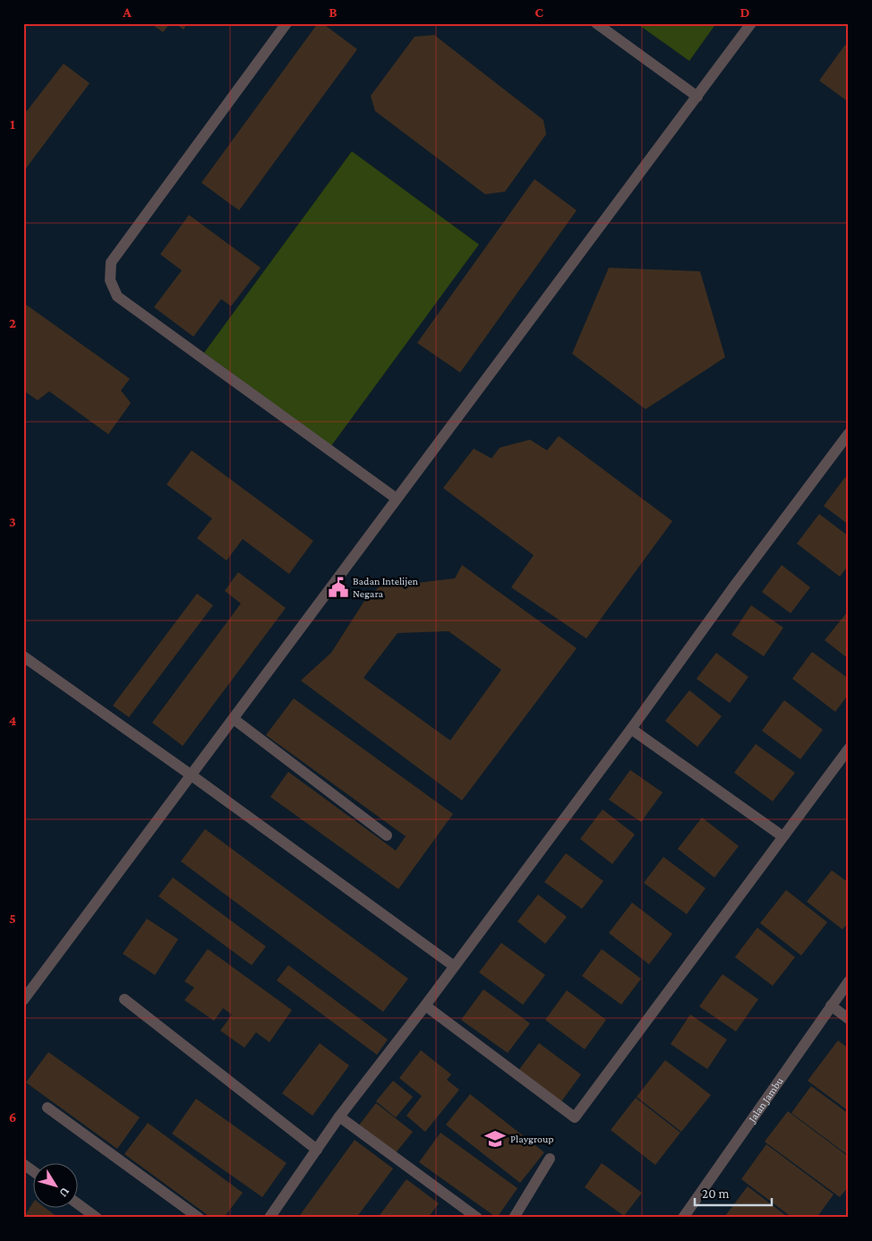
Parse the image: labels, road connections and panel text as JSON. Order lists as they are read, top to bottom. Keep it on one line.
{"streets":{"street":["Jalan Jambu"]},"places":{"public building":["Badan Intelijen Negara"],"school or university":["Playgroup"]},"scale_bar":"20 m","north":"bottom right","grid":{"columns":["A","B","C","D"],"rows":["1","2","3","4","5","6"]}}
